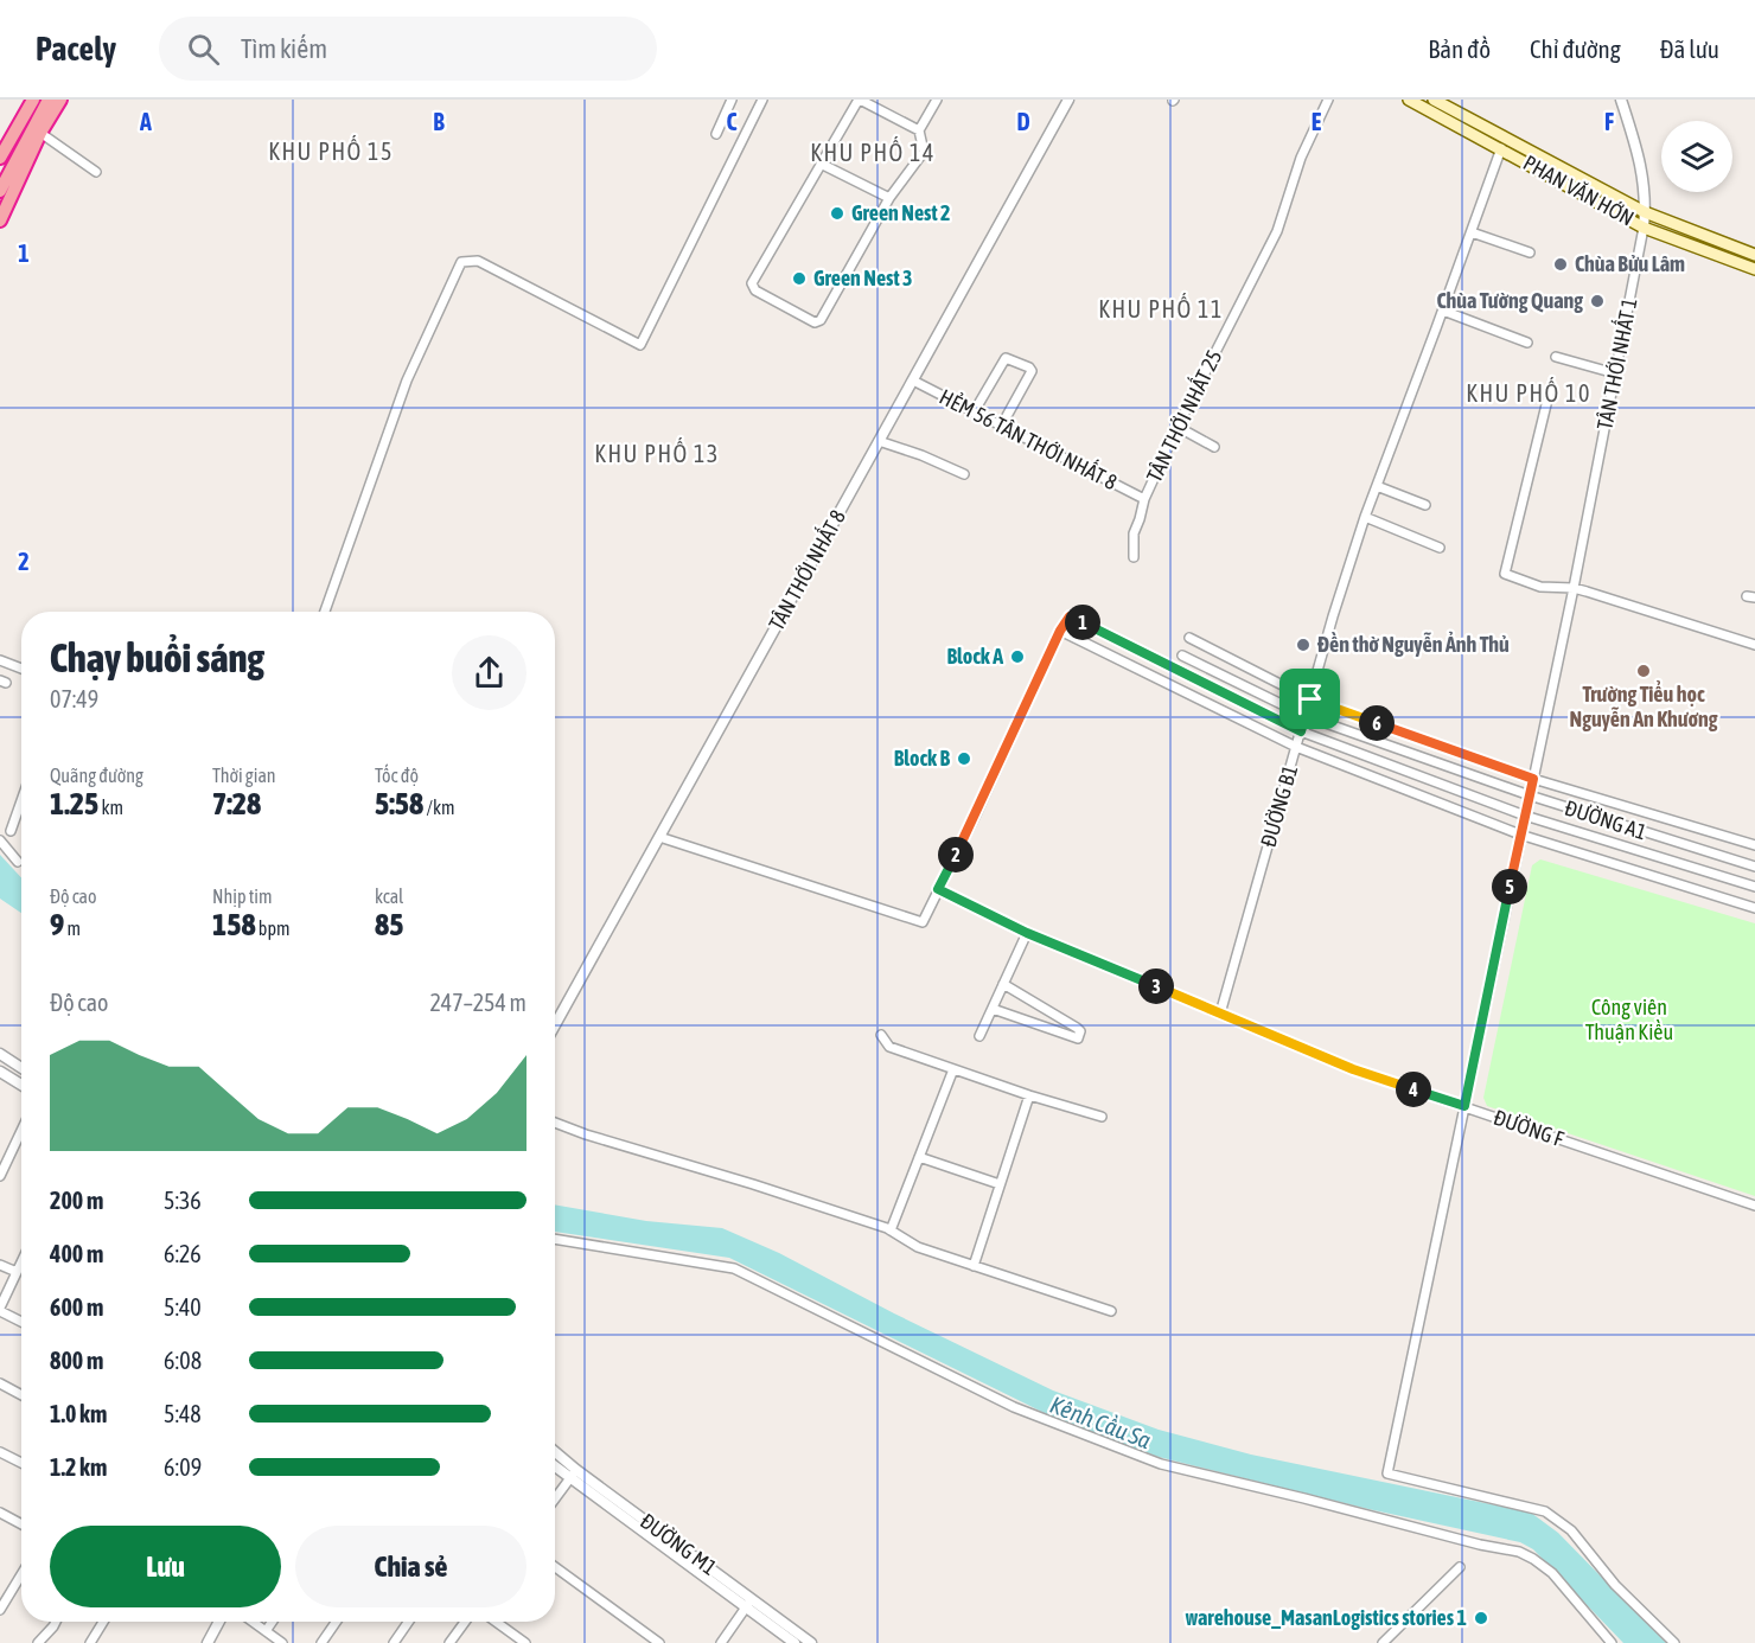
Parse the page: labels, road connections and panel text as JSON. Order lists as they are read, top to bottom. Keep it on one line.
{"streets":{"main road":["PHAN VĂN HỚN"],"street":["TÂN THỚI NHẤT 1","TÂN THỚI NHẤT 25","HẺM 56 TÂN THỚI NHẤT 8","TÂN THỚI NHẤT 8","ĐƯỜNG B1","ĐƯỜNG A1","ĐƯỜNG F","ĐƯỜNG M1"]},"crossings":[["PHAN VĂN HỚN","TÂN THỚI NHẤT 1"],["PHAN VĂN HỚN","ĐƯỜNG B1"],["TÂN THỚI NHẤT 1","ĐƯỜNG A1"],["TÂN THỚI NHẤT 1","ĐƯỜNG F"],["TÂN THỚI NHẤT 25","HẺM 56 TÂN THỚI NHẤT 8"],["HẺM 56 TÂN THỚI NHẤT 8","TÂN THỚI NHẤT 8"],["ĐƯỜNG B1","ĐƯỜNG A1"],["ĐƯỜNG B1","ĐƯỜNG F"]],"districts":["KHU PHỐ 15","KHU PHỐ 14","KHU PHỐ 11","KHU PHỐ 10","KHU PHỐ 13"],"water":["Kênh Cầu Sa"],"parks":["Công viên Thuận Kiều"],"places":["Green Nest 2","Chùa Bửu Lâm","Green Nest 3","Chùa Tường Quang","Đền thờ Nguyễn Ảnh Thủ","Block A","Trường Tiểu học Nguyễn An Khương","Block B","warehouse_MasanLogistics stories 1"],"page":{"header":"Pacely","search":"Tìm kiếm","nav":["Bản đồ","Chỉ đường","Đã lưu"],"pins":["1","6","2","5","3","4"],"heading":["Chạy buổi sáng","07:49"],"stats":[["Quãng đường","1.25 km"],["Thời gian","7:28"],["Tốc độ","5:58 /km"],["Độ cao","9 m"],["Nhịp tim","158 bpm"],["kcal","85"]],"chart":["Độ cao","247–254 m"],"list":[{"name":"200 m","note":"5:36"},{"name":"400 m","note":"6:26"},{"name":"600 m","note":"5:40"},{"name":"800 m","note":"6:08"},{"name":"1.0 km","note":"5:48"},{"name":"1.2 km","note":"6:09"}],"buttons":["Lưu","Chia sẻ"]},"grid":{"columns":["A","B","C","D","E","F"],"rows":["1","2"]}}
